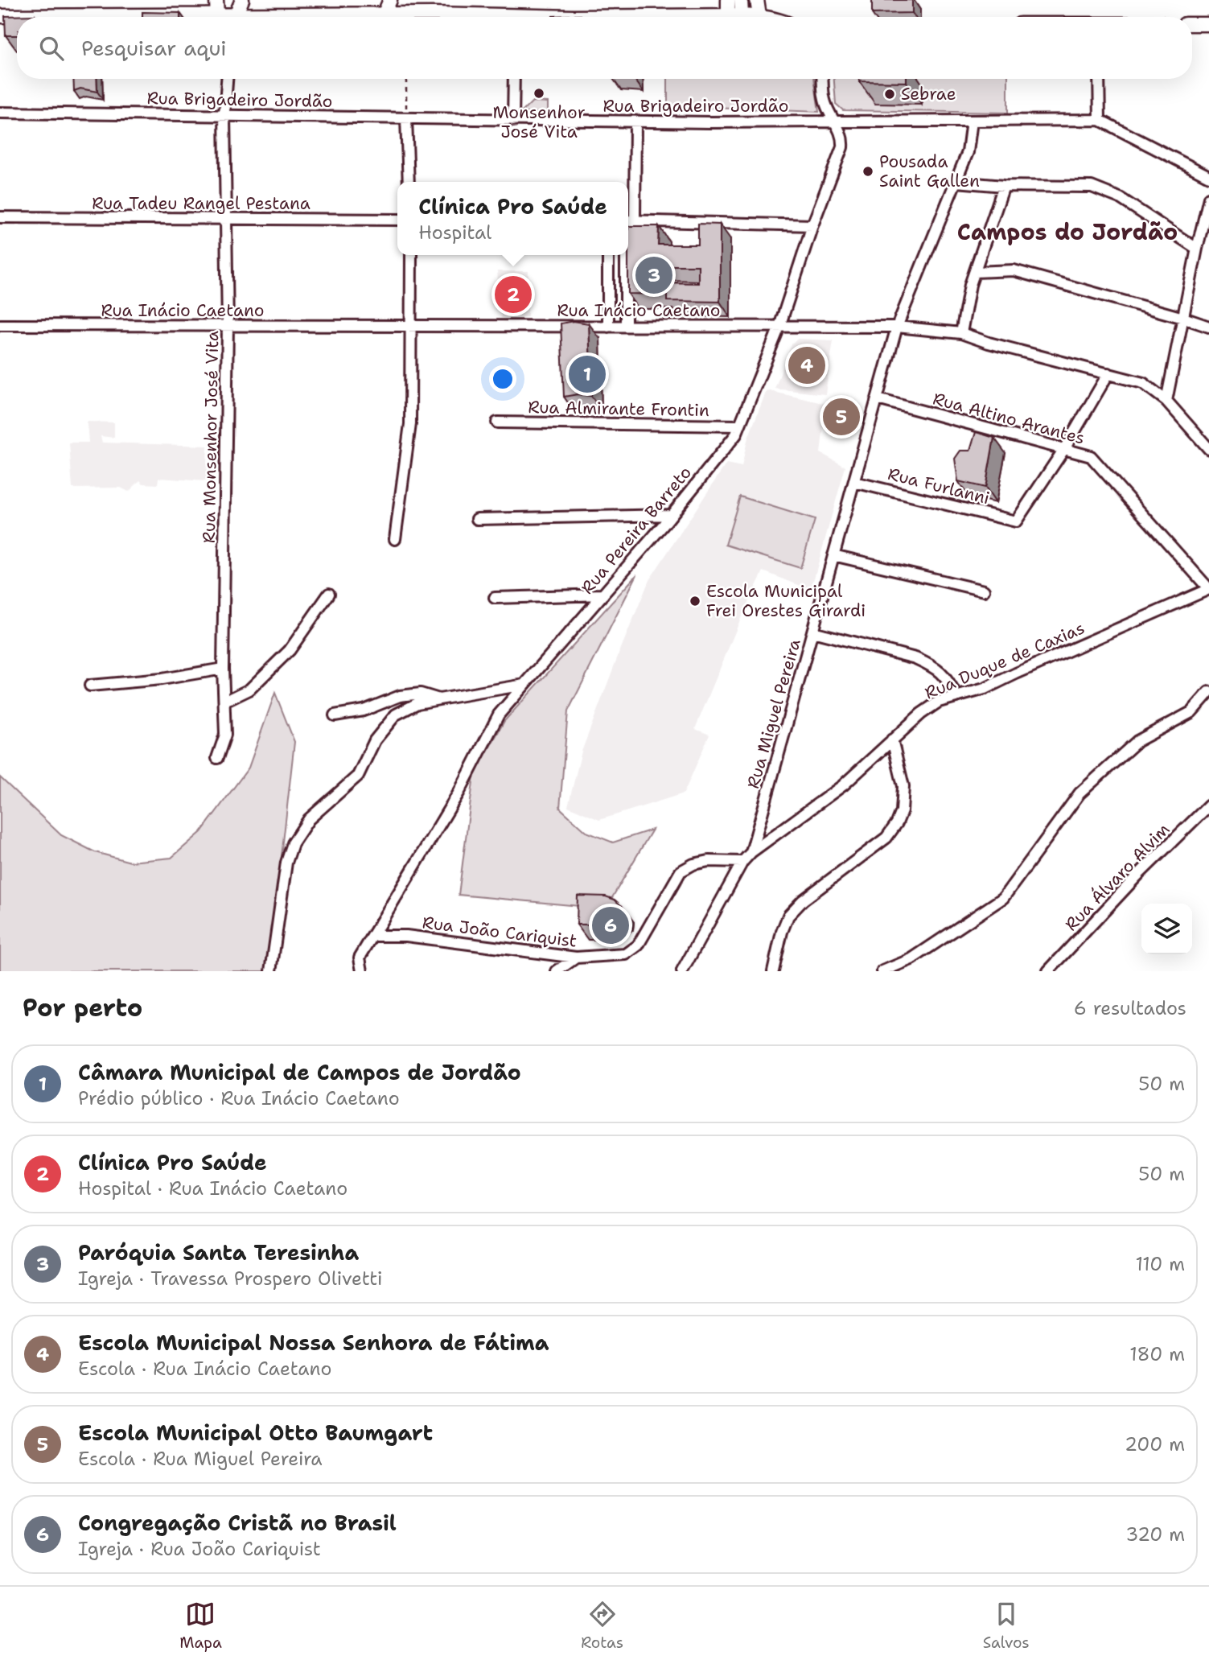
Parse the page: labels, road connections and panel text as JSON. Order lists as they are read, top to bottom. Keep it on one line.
{"streets":{"street":["Rua Brigadeiro Jordão","Rua Tadeu Rangel Pestana","Rua Inácio Caetano","Rua Almirante Frontin","Rua Altino Arantes","Rua Monsenhor José Vita","Rua Furlanni","Rua Pereira Barreto","Rua Duque de Caxias","Rua Miguel Pereira","Rua Álvaro Alvim","Rua João Cariquist"]},"crossings":[["Rua Brigadeiro Jordão","Rua Monsenhor José Vita"],["Rua Brigadeiro Jordão","Rua Pereira Barreto"],["Rua Brigadeiro Jordão","Rua Miguel Pereira"],["Rua Tadeu Rangel Pestana","Rua Monsenhor José Vita"],["Rua Inácio Caetano","Rua Monsenhor José Vita"],["Rua Inácio Caetano","Rua Pereira Barreto"],["Rua Inácio Caetano","Rua Miguel Pereira"],["Rua Almirante Frontin","Rua Pereira Barreto"],["Rua Altino Arantes","Rua Furlanni"],["Rua Altino Arantes","Rua Duque de Caxias"],["Rua Altino Arantes","Rua Miguel Pereira"],["Rua Furlanni","Rua Miguel Pereira"],["Rua Pereira Barreto","Rua João Cariquist"],["Rua Duque de Caxias","Rua Miguel Pereira"],["Rua Miguel Pereira","Rua João Cariquist"]],"districts":["Campos do Jordão"],"places":["Monsenhor José Vita","Sebrae","Pousada Saint Gallen","Escola Municipal Frei Orestes Girardi"],"page":{"search":"Pesquisar aqui","popup":["Clínica Pro Saúde","Hospital"],"pins":["3","2","4","1","5","6"],"heading":["Por perto","6 resultados"],"list":[{"mark":"1","name":"Câmara Municipal de Campos de Jordão","note":"Prédio público · Rua Inácio Caetano","value":"50 m"},{"mark":"2","name":"Clínica Pro Saúde","note":"Hospital · Rua Inácio Caetano","value":"50 m"},{"mark":"3","name":"Paróquia Santa Teresinha","note":"Igreja · Travessa Prospero Olivetti","value":"110 m"},{"mark":"4","name":"Escola Municipal Nossa Senhora de Fátima","note":"Escola · Rua Inácio Caetano","value":"180 m"},{"mark":"5","name":"Escola Municipal Otto Baumgart","note":"Escola · Rua Miguel Pereira","value":"200 m"},{"mark":"6","name":"Congregação Cristã no Brasil","note":"Igreja · Rua João Cariquist","value":"320 m"}],"nav":["Mapa","Rotas","Salvos"]}}
